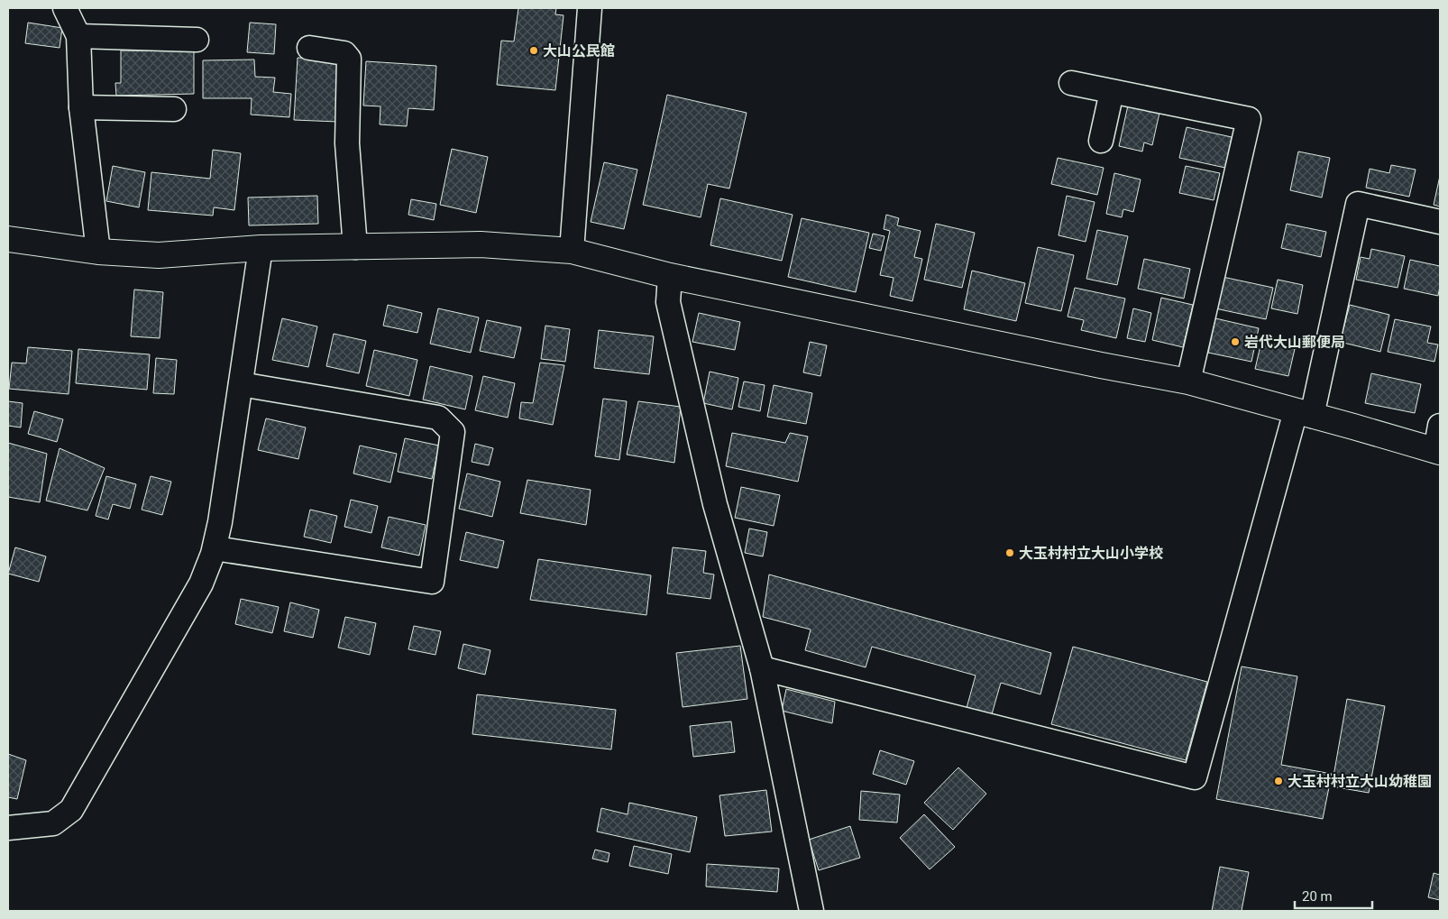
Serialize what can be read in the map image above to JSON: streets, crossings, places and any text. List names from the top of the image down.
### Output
{
  "places": [
    "大山公民館",
    "岩代大山郵便局",
    "大玉村村立大山小学校",
    "大玉村村立大山幼稚園"
  ],
  "scale_bar": "20 m"
}
